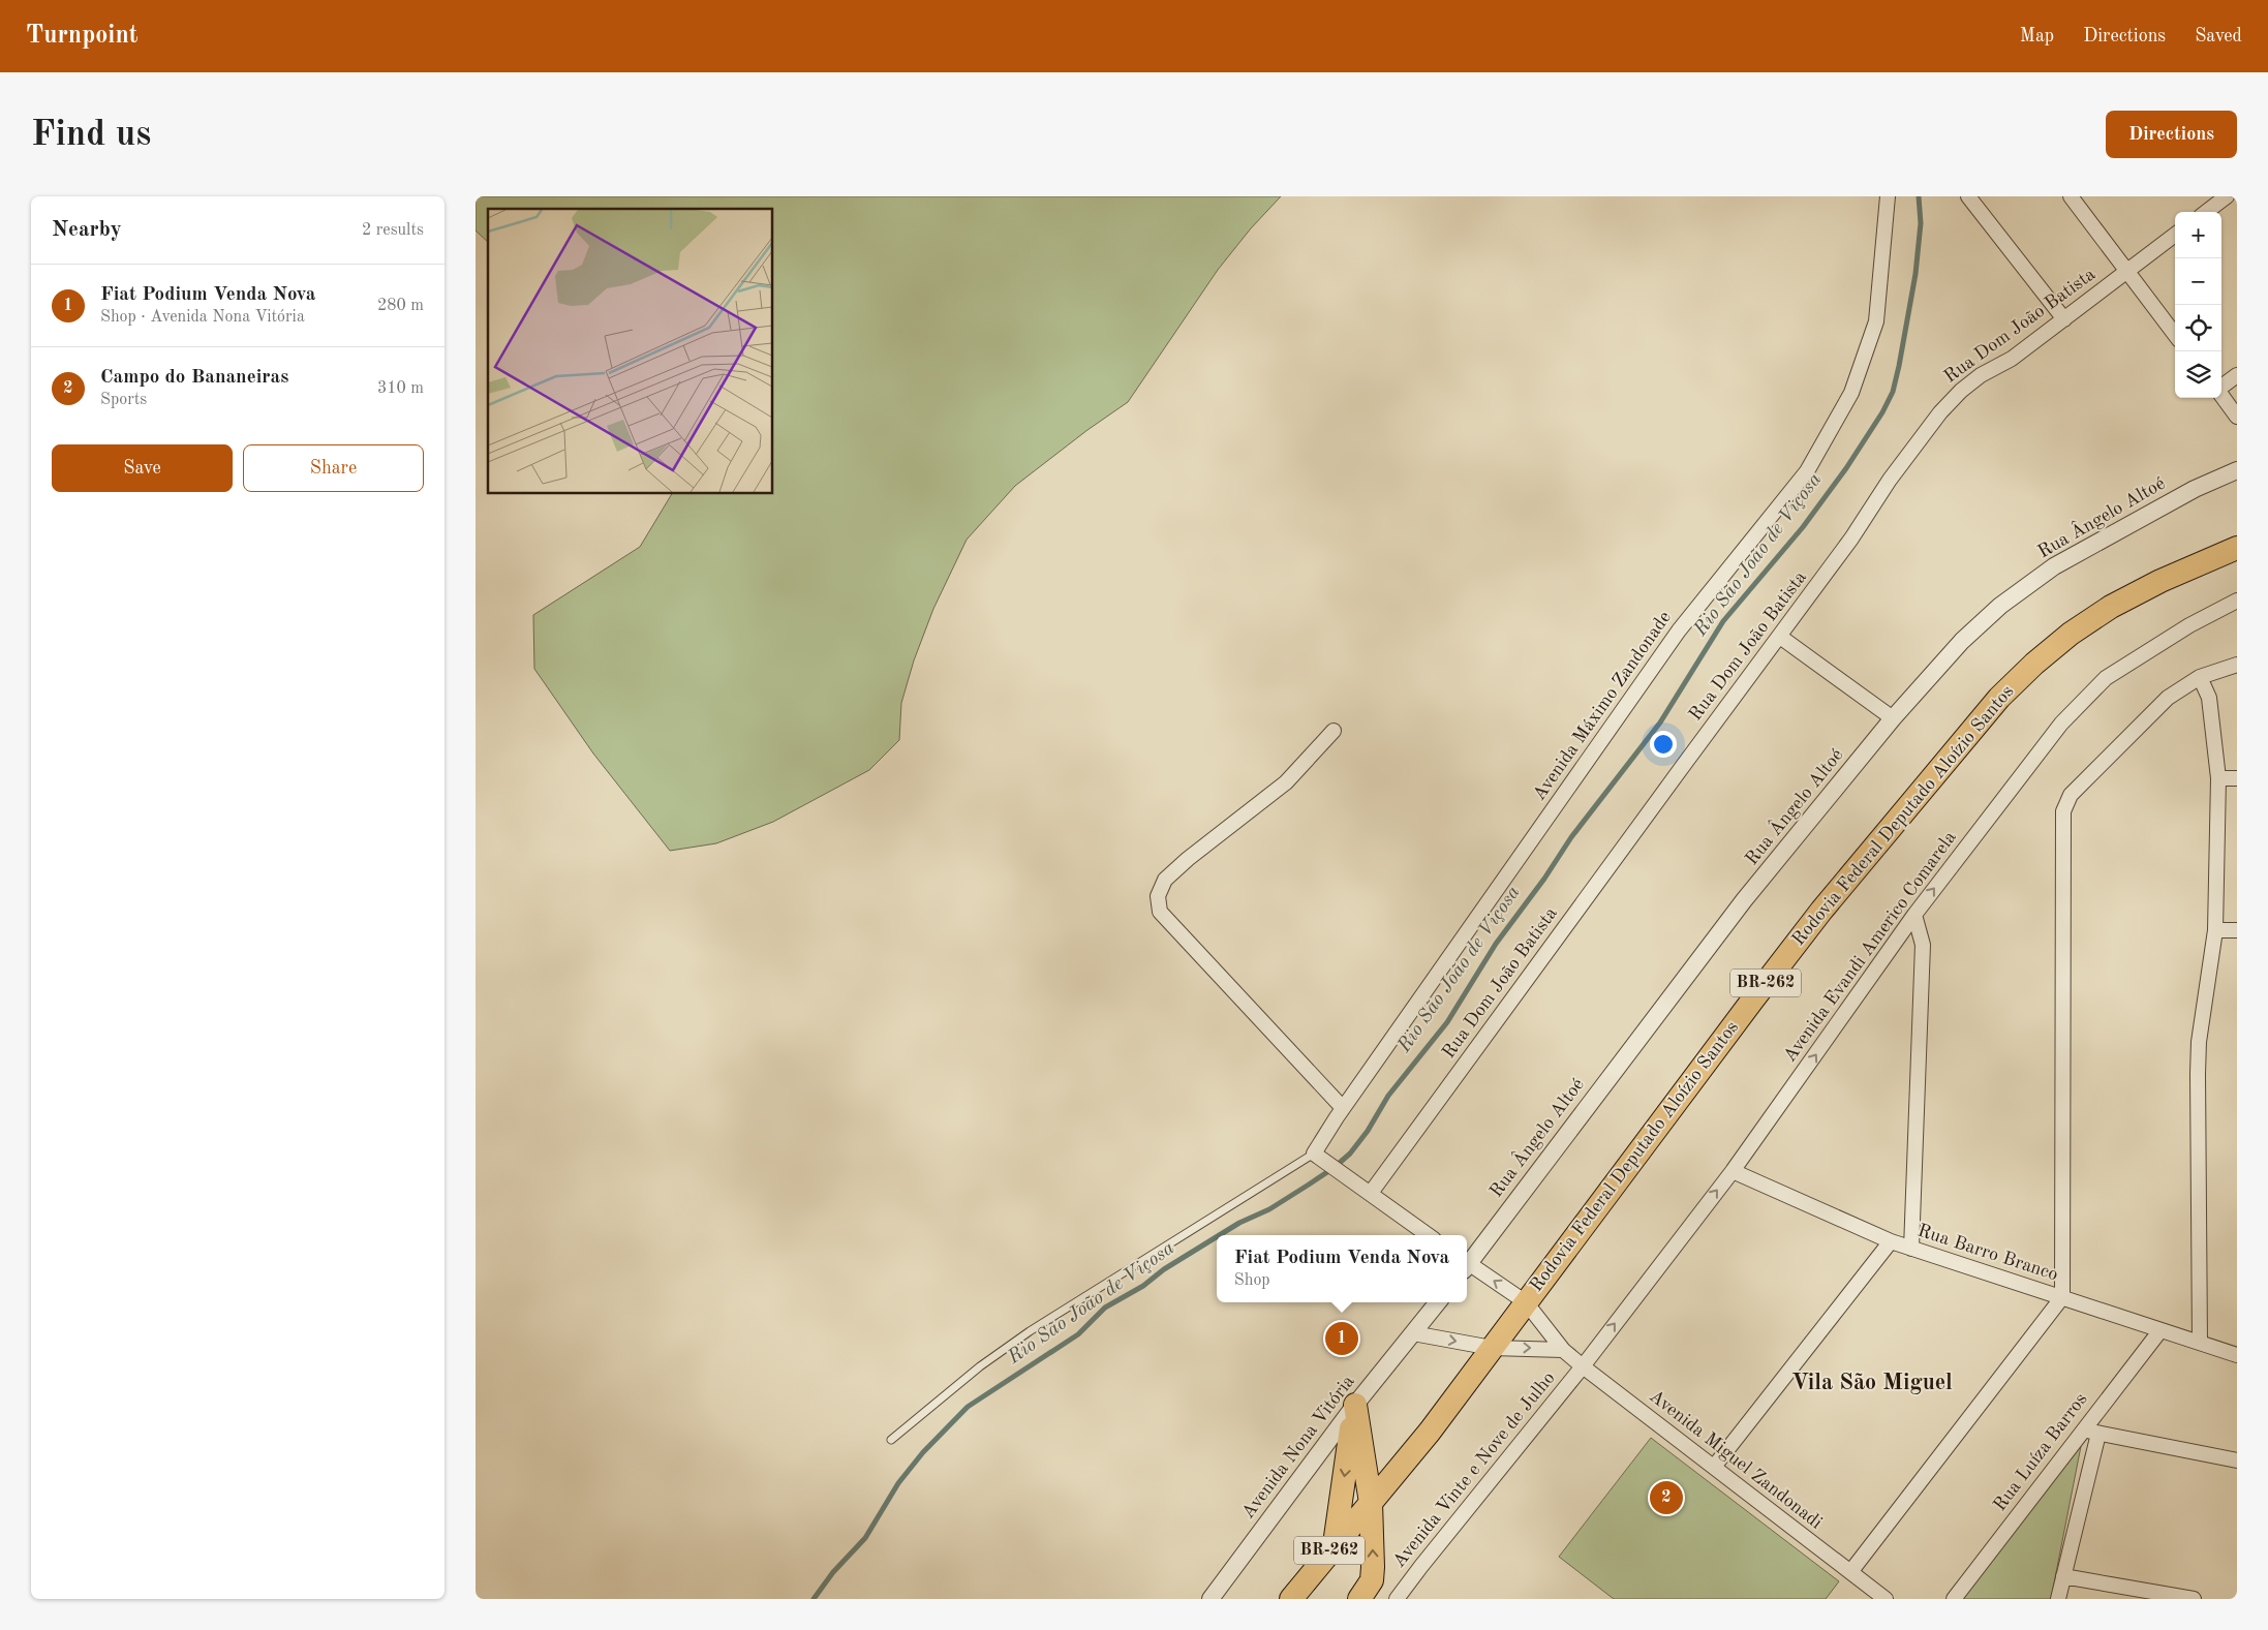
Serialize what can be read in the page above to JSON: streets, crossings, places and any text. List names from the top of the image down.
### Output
{
  "streets": {
    "highway": ["Rodovia Federal Deputado Aloízio Santos", "BR-262"],
    "street": [
      "Rua Dom João Batista",
      "Rua Ângelo Altoé",
      "Avenida Máximo Zandonade",
      "Avenida Evandi Americo Comarela",
      "Rua Barro Branco",
      "Avenida Nona Vitória",
      "Rua Luíza Barros",
      "Avenida Miguel Zandonadi",
      "Avenida Vinte e Nove de Julho"
    ]
  },
  "crossings": [
    ["Rodovia Federal Deputado Aloízio Santos", "Avenida Miguel Zandonadi"],
    ["Avenida Evandi Americo Comarela", "Rua Barro Branco"],
    ["Avenida Evandi Americo Comarela", "Avenida Miguel Zandonadi"],
    ["Avenida Evandi Americo Comarela", "Avenida Vinte e Nove de Julho"],
    ["Rua Barro Branco", "Rua Luíza Barros"],
    ["Avenida Miguel Zandonadi", "Avenida Vinte e Nove de Julho"]
  ],
  "one_way": ["Avenida Evandi Americo Comarela"],
  "districts": ["Vila São Miguel"],
  "water": ["Rio São João de Viçosa"],
  "page": {
    "header": "Turnpoint",
    "nav": ["Map", "Directions", "Saved"],
    "buttons": [
      "Directions",
      ["Save", "Share"]
    ],
    "title": "Find us",
    "heading": ["Nearby", "2 results"],
    "map_buttons": ["+", "−"],
    "list": [
      {
        "mark": "1",
        "name": "Fiat Podium Venda Nova",
        "note": "Shop · Avenida Nona Vitória",
        "value": "280 m"
      },
      {
        "mark": "2",
        "name": "Campo do Bananeiras",
        "note": "Sports",
        "value": "310 m"
      }
    ],
    "popup": ["Fiat Podium Venda Nova", "Shop"],
    "pins": ["1", "2"]
  }
}
